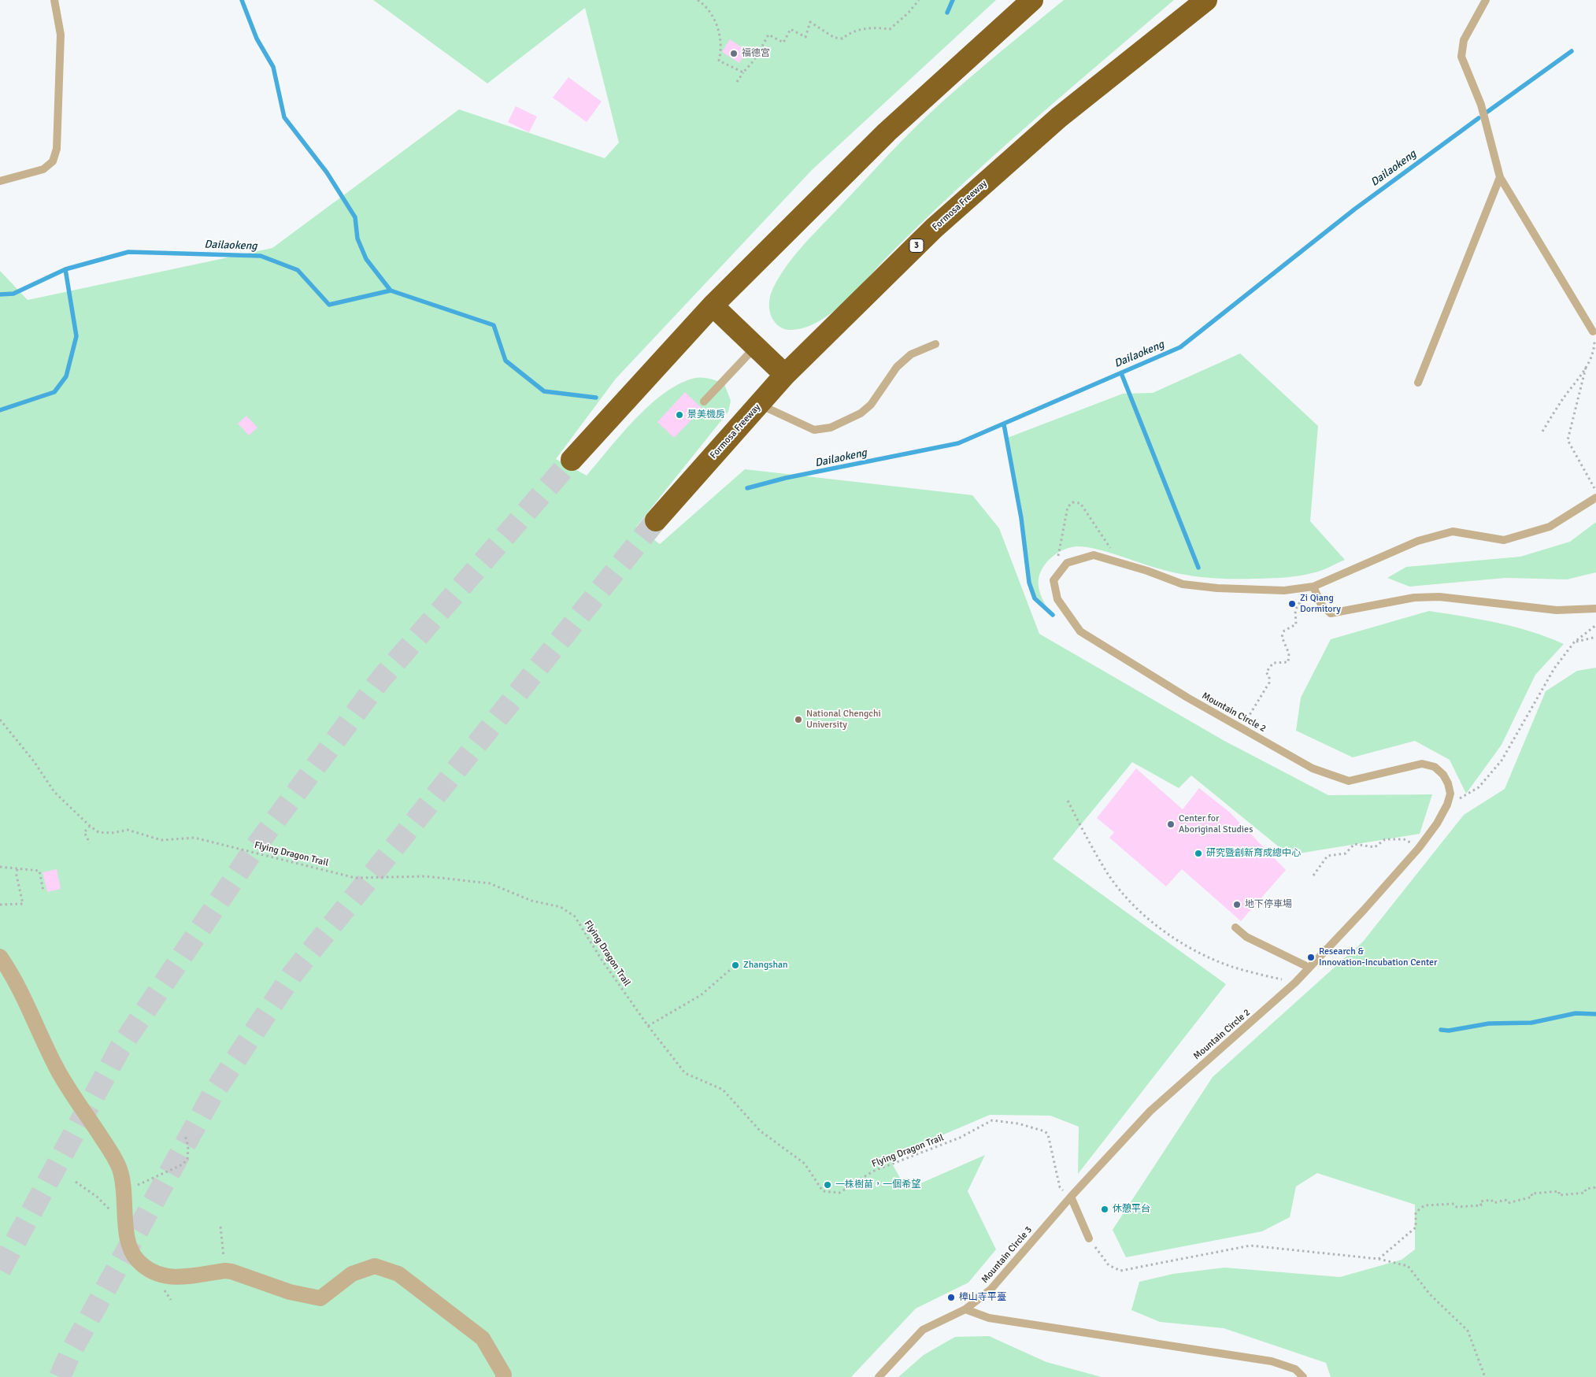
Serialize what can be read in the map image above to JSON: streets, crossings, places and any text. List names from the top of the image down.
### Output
{
  "streets": {
    "highway": ["Formosa Freeway", "3"],
    "lane": ["Mountain Circle 2", "Mountain Circle 3"],
    "path": ["Flying Dragon Trail"]
  },
  "crossings": [
    ["Mountain Circle 2", "Flying Dragon Trail"],
    ["Mountain Circle 2", "Mountain Circle 3"],
    ["Flying Dragon Trail", "Mountain Circle 3"]
  ],
  "water": ["Dailaokeng"],
  "places": [
    "福德宮",
    "景美機房",
    "Zi Qiang Dormitory",
    "National Chengchi University",
    "Center for Aboriginal Studies",
    "研究暨創新育成總中心",
    "地下停車場",
    "Research & Innovation-Incubation Center",
    "Zhangshan",
    "一株樹苗，一個希望",
    "休憩平台",
    "樟山寺平臺"
  ]
}
